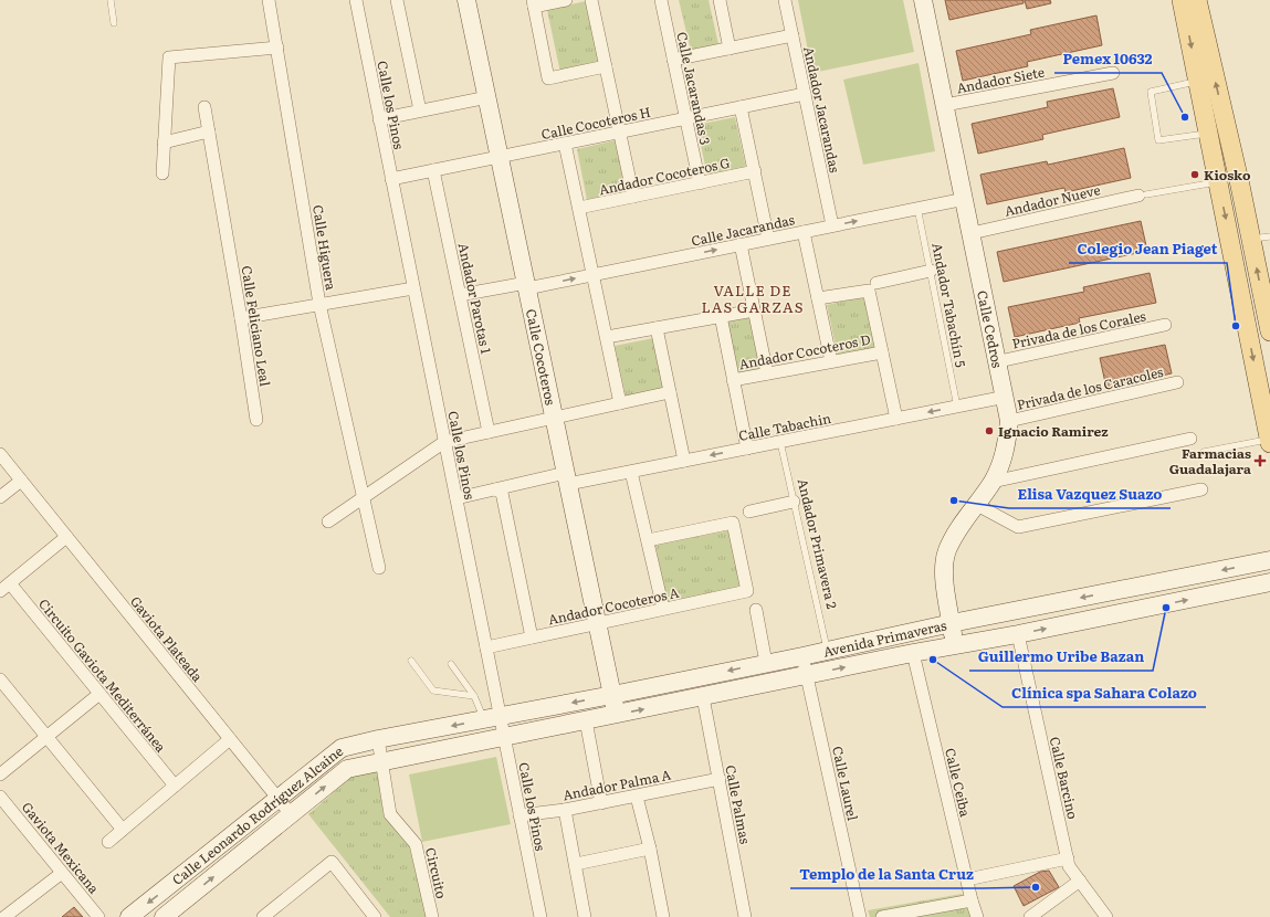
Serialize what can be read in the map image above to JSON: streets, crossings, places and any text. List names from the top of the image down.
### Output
{
  "streets": {
    "street": [
      "Andador Siete",
      "Calle Jacarandas 3",
      "Calle los Pinos",
      "Andador Jacarandas",
      "Calle Cocoteros H",
      "Andador Cocoteros G",
      "Andador Nueve",
      "Calle Jacarandas",
      "Calle Higuera",
      "Andador Parotas 1",
      "Calle Feliciano Leal",
      "Calle Cedros",
      "Privada de los Corales",
      "Andador Cocoteros D",
      "Calle Cocoteros",
      "Privada de los Caracoles",
      "Calle Tabachin",
      "Andador Cocoteros A",
      "Gaviota Plateada",
      "Avenida Primaveras",
      "Circuito Gaviota Mediterránea",
      "Calle Barcino",
      "Calle Ceiba",
      "Calle Laurel",
      "Andador Palma A",
      "Calle Palmas",
      "Calle Leonardo Rodríguez Alcaine",
      "Gaviota Mexicana",
      "Circuito"
    ],
    "lane": ["Andador Tabachín 5", "Andador Primavera 2"]
  },
  "crossings": [
    ["Andador Siete", "Calle Cedros"],
    ["Calle Jacarandas 3", "Calle Cocoteros H"],
    ["Calle Jacarandas 3", "Andador Cocoteros G"],
    ["Calle los Pinos", "Calle Cocoteros H"],
    ["Calle los Pinos", "Calle Tabachin"],
    ["Calle los Pinos", "Andador Cocoteros A"],
    ["Calle los Pinos", "Avenida Primaveras"],
    ["Calle los Pinos", "Andador Palma A"],
    ["Calle los Pinos", "Calle Leonardo Rodríguez Alcaine"],
    ["Andador Jacarandas", "Calle Cocoteros H"],
    ["Andador Jacarandas", "Calle Jacarandas"],
    ["Calle Cocoteros H", "Andador Parotas 1"],
    ["Calle Cocoteros H", "Calle Cocoteros"],
    ["Andador Nueve", "Calle Cedros"],
    ["Calle Jacarandas", "Andador Parotas 1"],
    ["Calle Jacarandas", "Andador Tabachín 5"],
    ["Calle Jacarandas", "Calle Cedros"],
    ["Calle Jacarandas", "Calle Cocoteros"],
    ["Andador Tabachín 5", "Calle Tabachin"],
    ["Calle Cedros", "Privada de los Corales"],
    ["Calle Cedros", "Privada de los Caracoles"],
    ["Calle Cedros", "Calle Tabachin"],
    ["Calle Cedros", "Avenida Primaveras"],
    ["Calle Cocoteros", "Calle Tabachin"],
    ["Calle Cocoteros", "Andador Cocoteros A"],
    ["Calle Cocoteros", "Avenida Primaveras"],
    ["Calle Tabachin", "Andador Primavera 2"],
    ["Andador Primavera 2", "Avenida Primaveras"],
    ["Gaviota Plateada", "Circuito Gaviota Mediterránea"],
    ["Gaviota Plateada", "Calle Leonardo Rodríguez Alcaine"],
    ["Avenida Primaveras", "Calle Barcino"],
    ["Avenida Primaveras", "Calle Ceiba"],
    ["Avenida Primaveras", "Calle Laurel"],
    ["Avenida Primaveras", "Calle Palmas"],
    ["Avenida Primaveras", "Calle Leonardo Rodríguez Alcaine"],
    ["Andador Palma A", "Calle Palmas"],
    ["Calle Leonardo Rodríguez Alcaine", "Circuito"]
  ],
  "districts": ["VALLE DE LAS GARZAS"],
  "places": {
    "other": [
      "Pemex 10632",
      "Kiosko",
      "Colegio Jean Piaget",
      "Ignacio Ramirez",
      "Elisa Vazquez Suazo",
      "Guillermo Uribe Bazan",
      "Clínica spa Sahara Colazo",
      "Templo de la Santa Cruz"
    ],
    "health": ["Farmacias Guadalajara"]
  }
}
